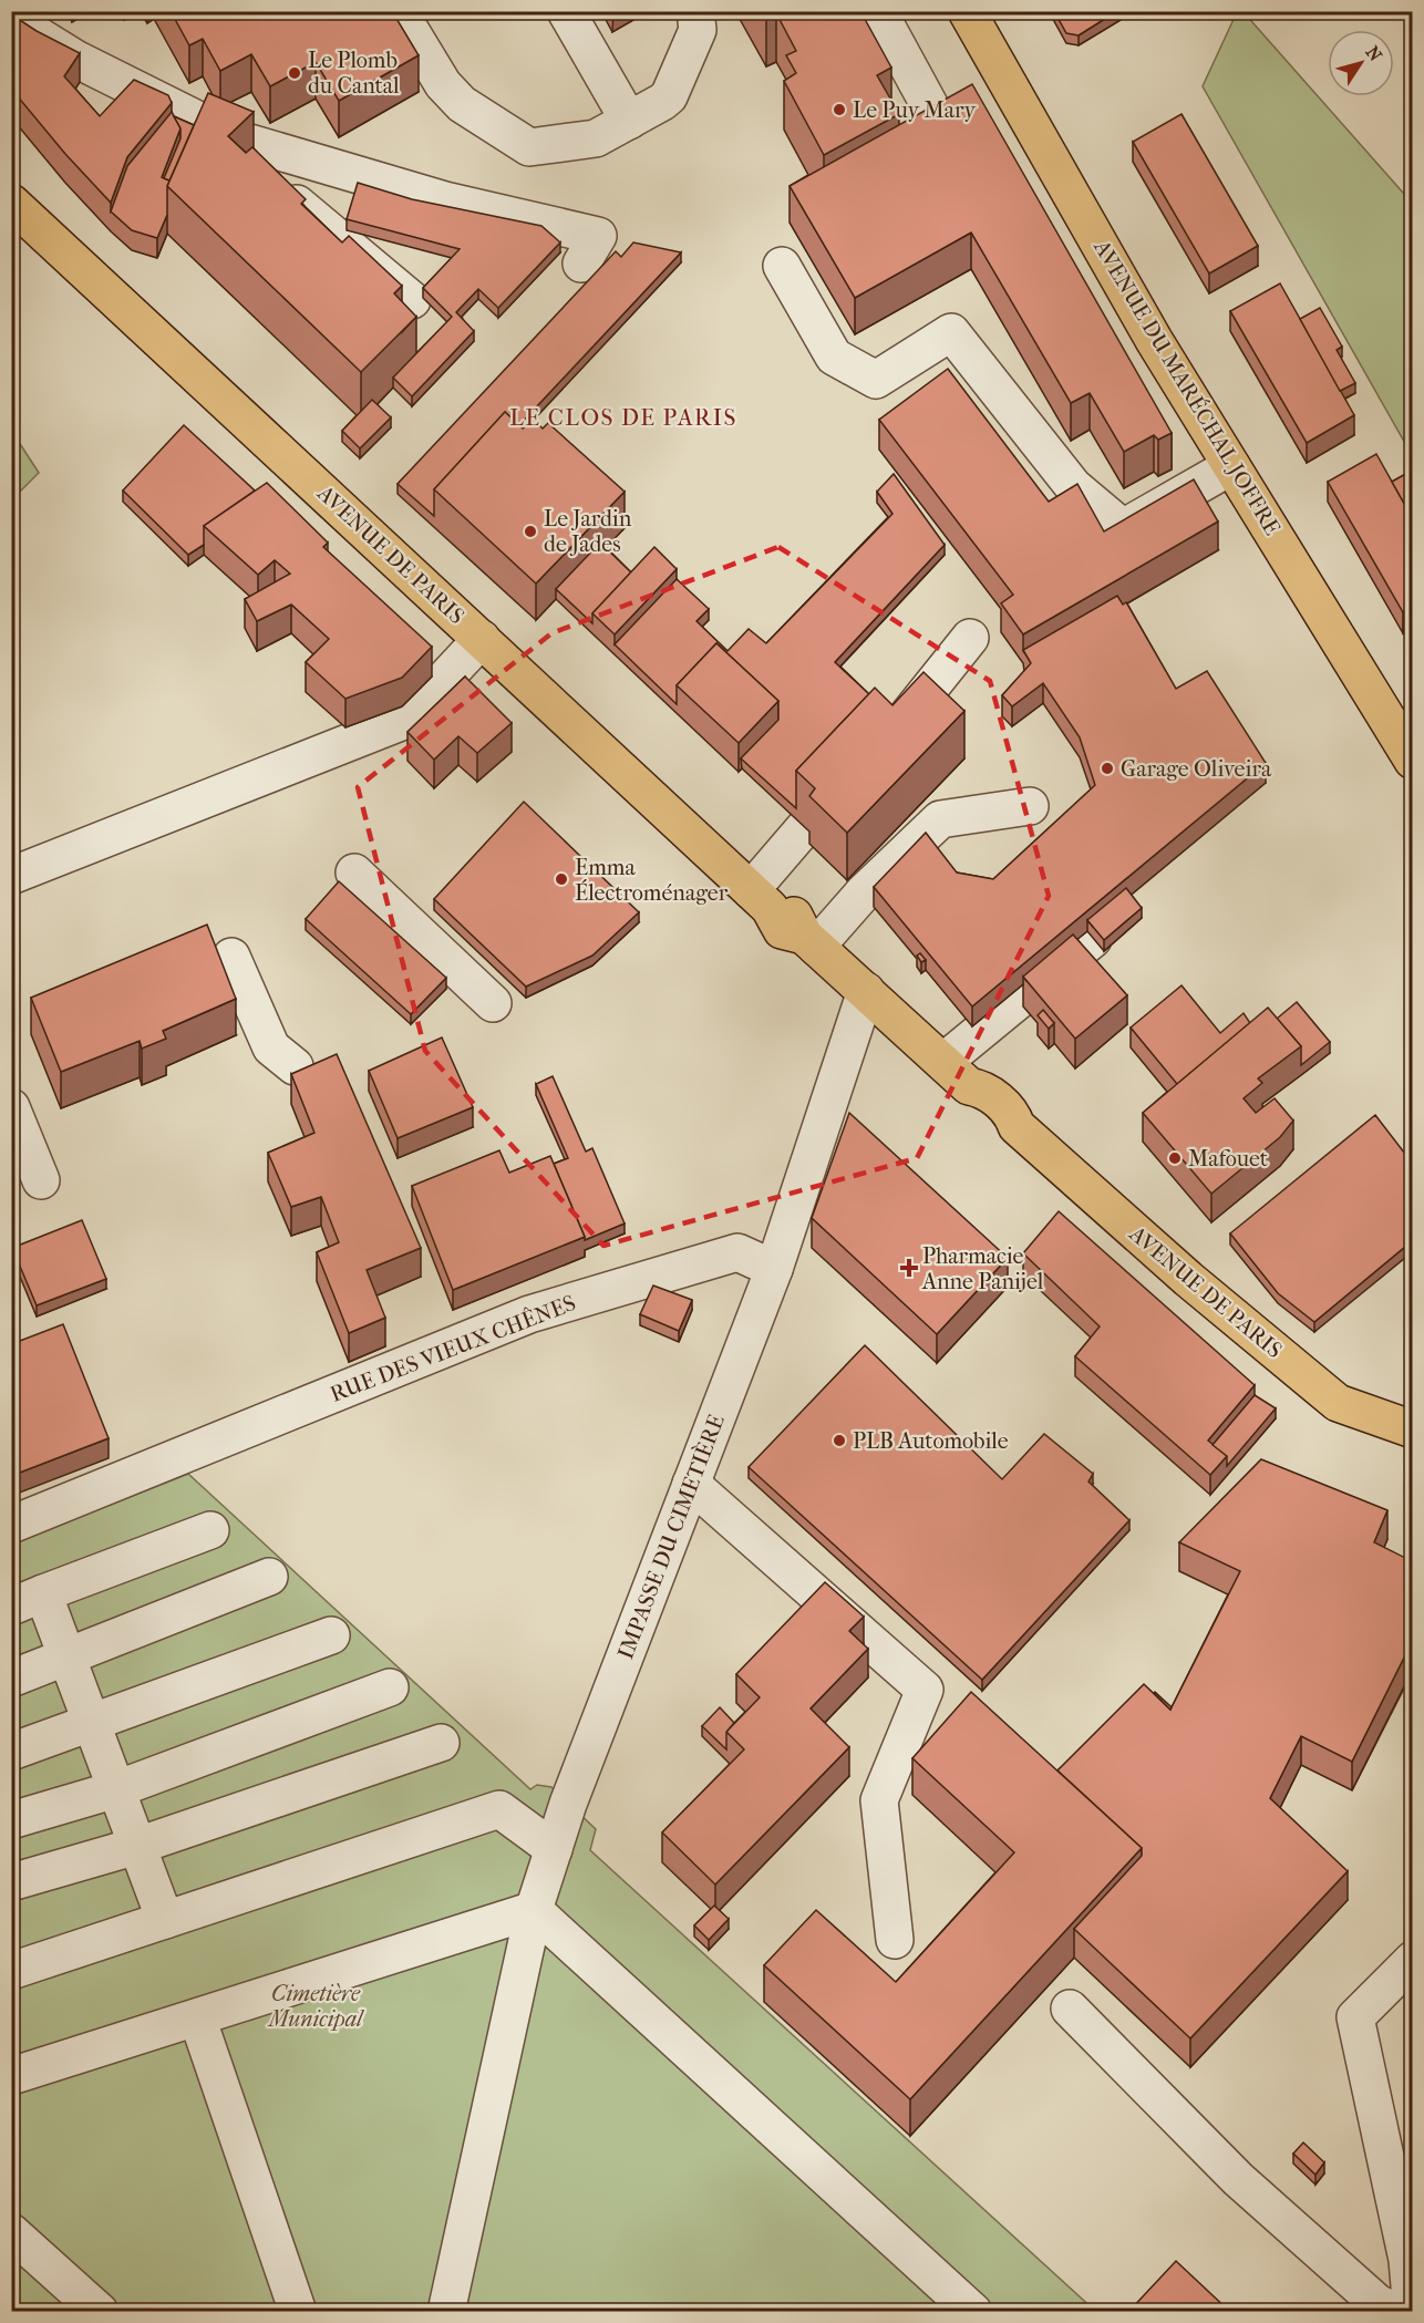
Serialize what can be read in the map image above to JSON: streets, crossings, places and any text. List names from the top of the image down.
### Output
{
  "streets": {
    "main road": ["AVENUE DU MARÉCHAL JOFFRE", "AVENUE DE PARIS"],
    "street": ["RUE DES VIEUX CHÊNES", "IMPASSE DU CIMETIÈRE"]
  },
  "crossings": [
    ["RUE DES VIEUX CHÊNES", "IMPASSE DU CIMETIÈRE"]
  ],
  "districts": ["LE CLOS DE PARIS"],
  "parks": ["Cimetière Municipal"],
  "places": {
    "other": [
      "Le Plomb du Cantal",
      "Le Puy Mary",
      "Le Jardin de Jades",
      "Garage Oliveira",
      "Emma Électroménager",
      "Mafouet",
      "PLB Automobile"
    ],
    "health": ["Pharmacie Anne Panijel"]
  },
  "north": "top right"
}
